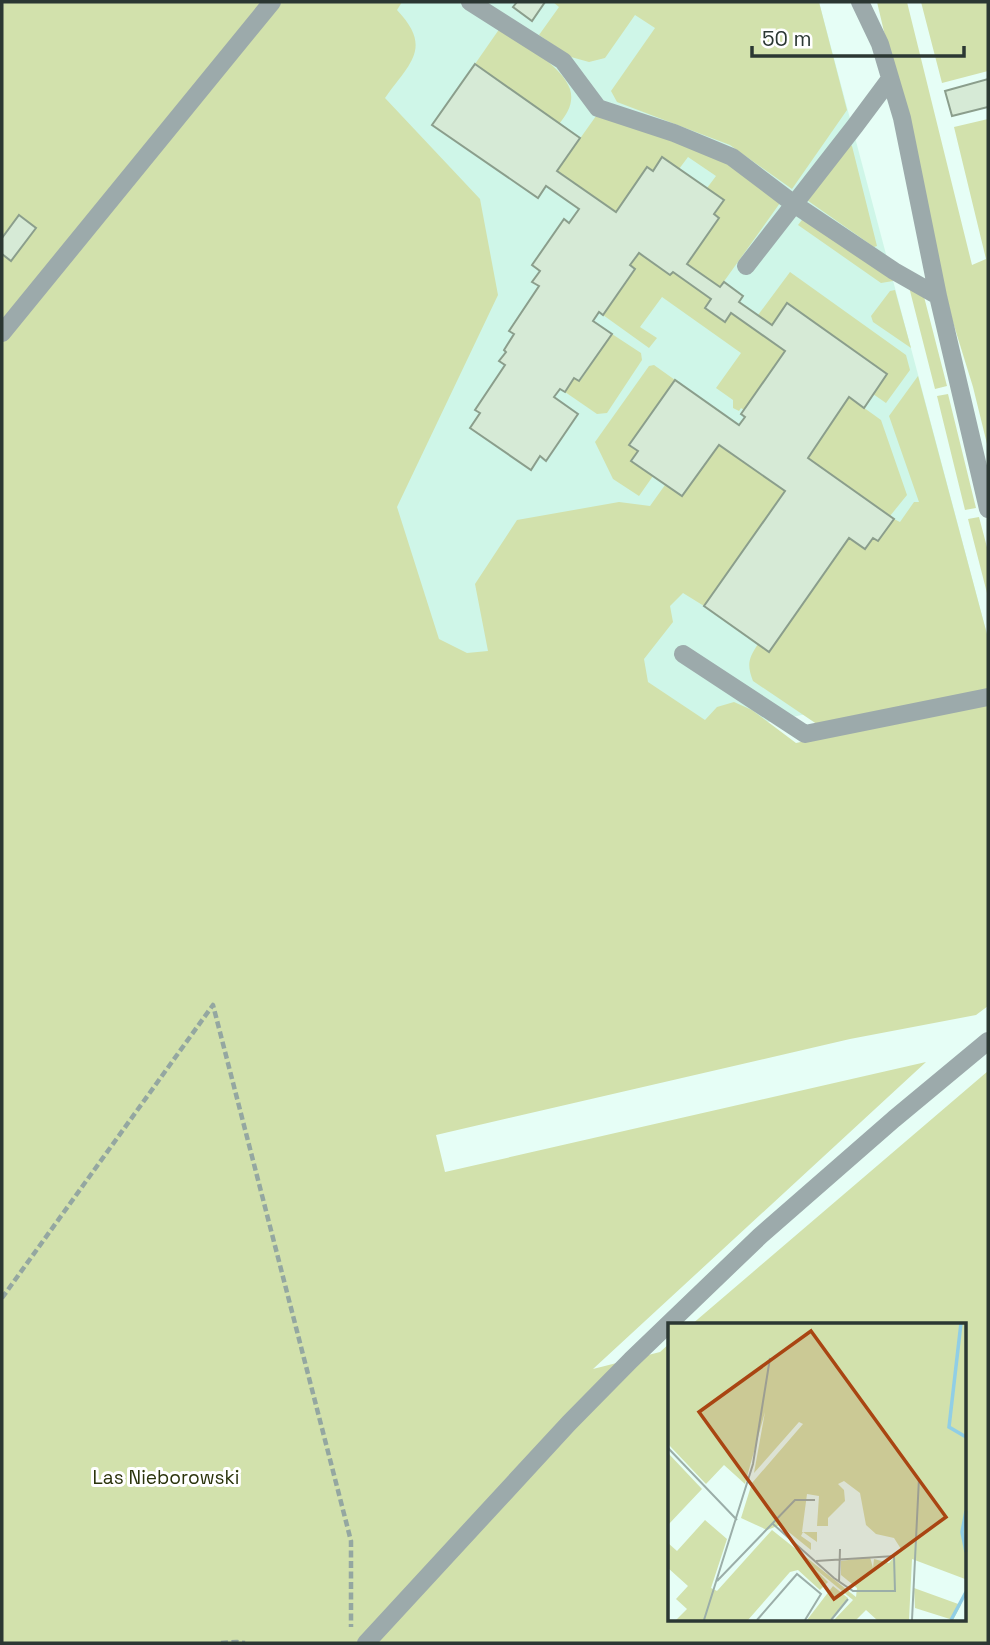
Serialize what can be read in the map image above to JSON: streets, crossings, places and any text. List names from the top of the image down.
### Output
{
  "parks": ["Las Nieborowski"],
  "scale_bar": "50 m"
}
